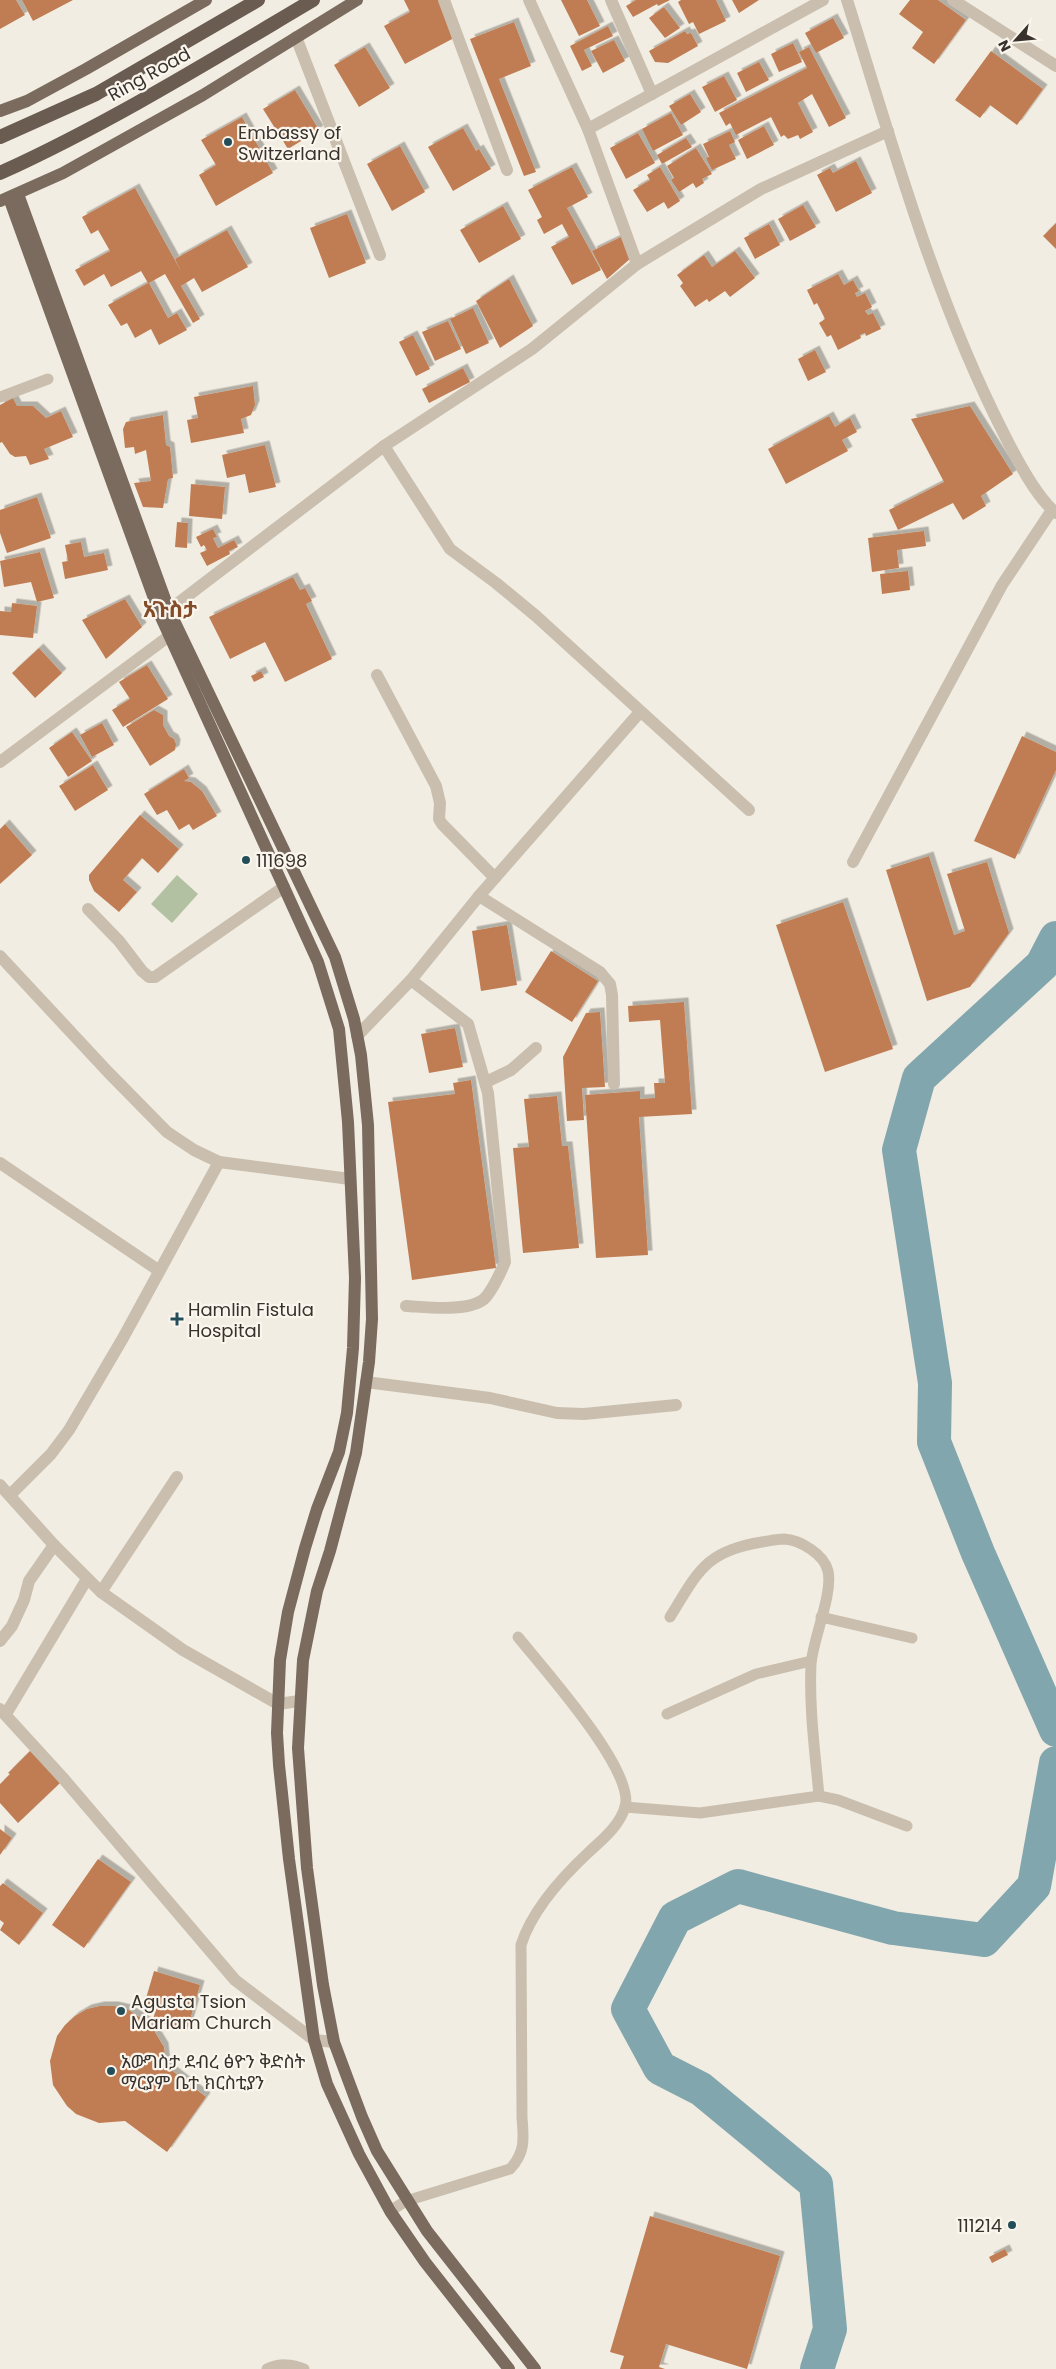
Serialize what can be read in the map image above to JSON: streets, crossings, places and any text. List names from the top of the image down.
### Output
{
  "streets": {
    "highway": ["Ring Road"]
  },
  "districts": ["አጉስታ"],
  "places": {
    "other": [
      "Embassy of Switzerland",
      "111698",
      "Agusta Tsion Mariam Church",
      "አውግስታ ደብረ ፅዮን ቅድስት ማርያም ቤተ ክርስቲያን",
      "111214"
    ],
    "health": ["Hamlin Fistula Hospital"]
  },
  "north": "bottom left"
}
